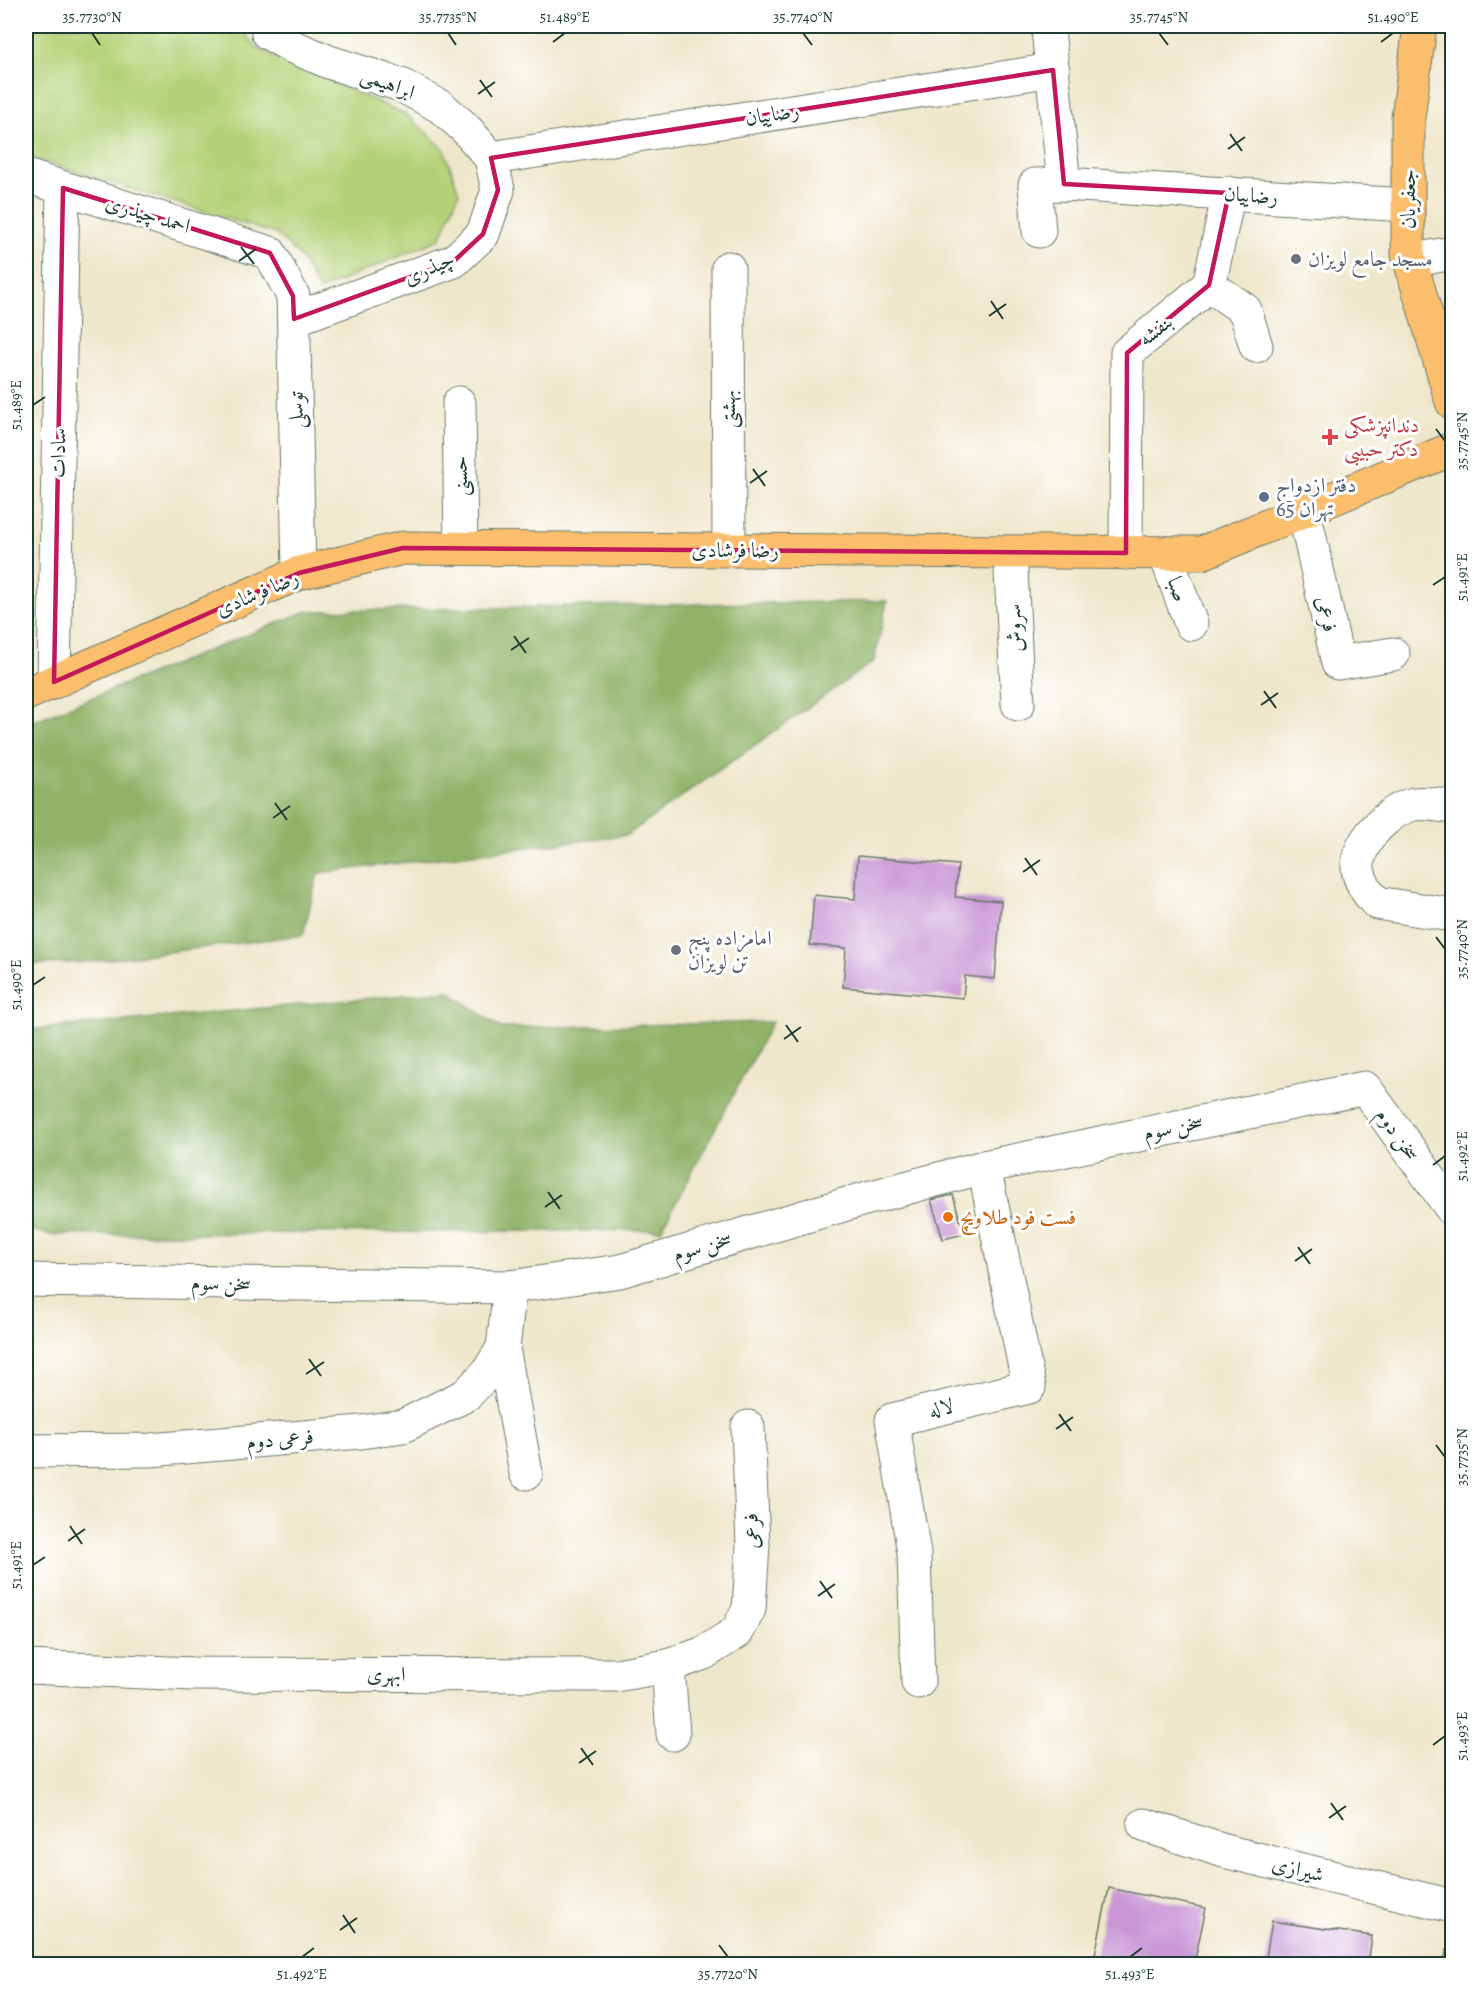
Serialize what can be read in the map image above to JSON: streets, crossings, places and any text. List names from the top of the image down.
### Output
{
  "streets": {
    "main road": ["جعفریان", "رضا فرشادی"],
    "street": [
      "ابراهیمی",
      "رضاییان",
      "احمد چیذری",
      "چیذری",
      "بنفشه",
      "بهشتی",
      "توسلی",
      "سادات",
      "حسنی",
      "صبا",
      "فرعی",
      "سروش",
      "سخن سوم",
      "سخن دوم",
      "لاله",
      "فرعی دوم",
      "ابهری",
      "شیرازی"
    ]
  },
  "crossings": [
    ["ابراهیمی", "رضاییان"],
    ["ابراهیمی", "چیذری"],
    ["رضاییان", "جعفریان"],
    ["رضاییان", "چیذری"],
    ["احمد چیذری", "توسلی"],
    ["احمد چیذری", "سادات"],
    ["چیذری", "توسلی"],
    ["بنفشه", "رضا فرشادی"],
    ["بهشتی", "رضا فرشادی"],
    ["توسلی", "رضا فرشادی"],
    ["سادات", "رضا فرشادی"],
    ["حسنی", "رضا فرشادی"],
    ["رضا فرشادی", "صبا"],
    ["رضا فرشادی", "فرعی"],
    ["رضا فرشادی", "سروش"],
    ["فرعی", "ابهری"],
    ["سخن سوم", "سخن دوم"],
    ["سخن سوم", "لاله"],
    ["سخن سوم", "فرعی دوم"]
  ],
  "places": {
    "other": [
      "مسجد جامع لویزان",
      "دفتر ازدواج 65 تهران",
      "امامزاده پنج تن لویزان",
      "فست فود طلاویچ"
    ],
    "health": ["دندانپزشکی دکتر حبیبی"]
  },
  "coordinates": [
    "35.7730°N",
    "35.7735°N",
    "51.489°E",
    "35.7740°N",
    "35.7745°N",
    "51.490°E",
    "51.491°E",
    "51.492°E",
    "51.493°E",
    "35.7720°N"
  ]
}
